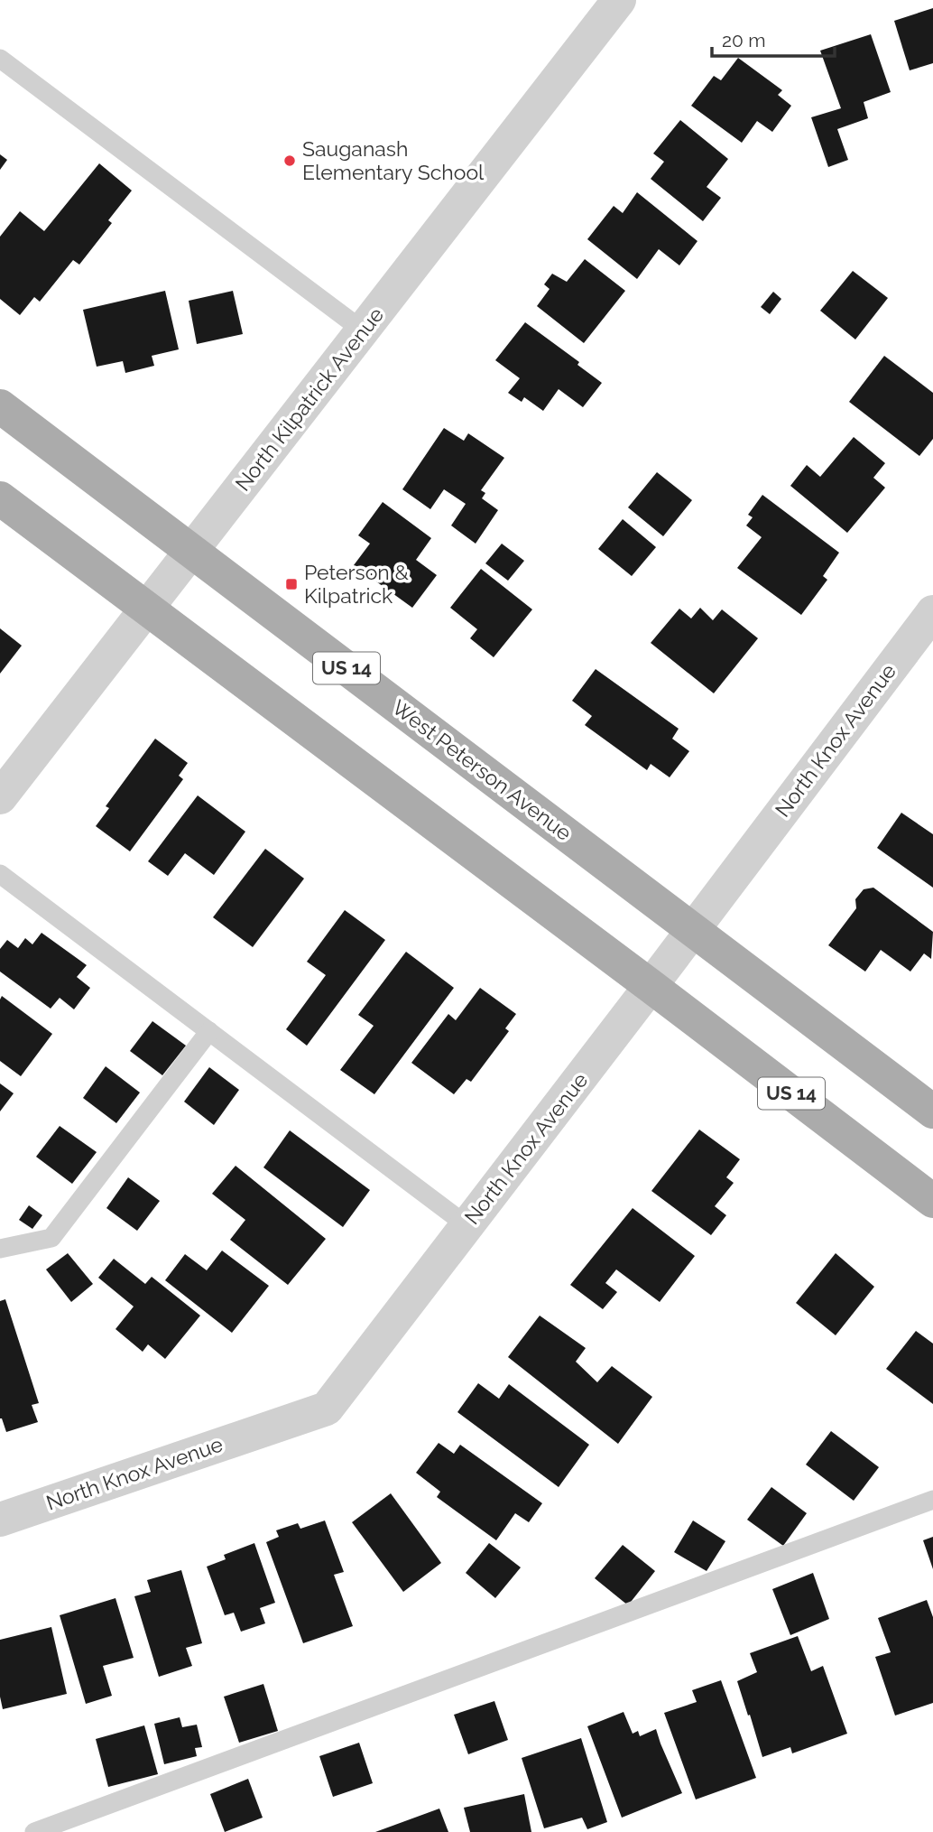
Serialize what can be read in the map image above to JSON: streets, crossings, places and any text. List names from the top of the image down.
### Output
{
  "streets": {
    "main road": ["US 14", "West Peterson Avenue"],
    "street": ["North Kilpatrick Avenue", "North Knox Avenue"]
  },
  "crossings": [
    ["North Kilpatrick Avenue", "US 14"],
    ["North Kilpatrick Avenue", "West Peterson Avenue"],
    ["US 14", "North Knox Avenue"],
    ["North Knox Avenue", "West Peterson Avenue"]
  ],
  "places": {
    "other": ["Sauganash Elementary School"],
    "transit": ["Peterson & Kilpatrick"]
  },
  "scale_bar": "20 m"
}
